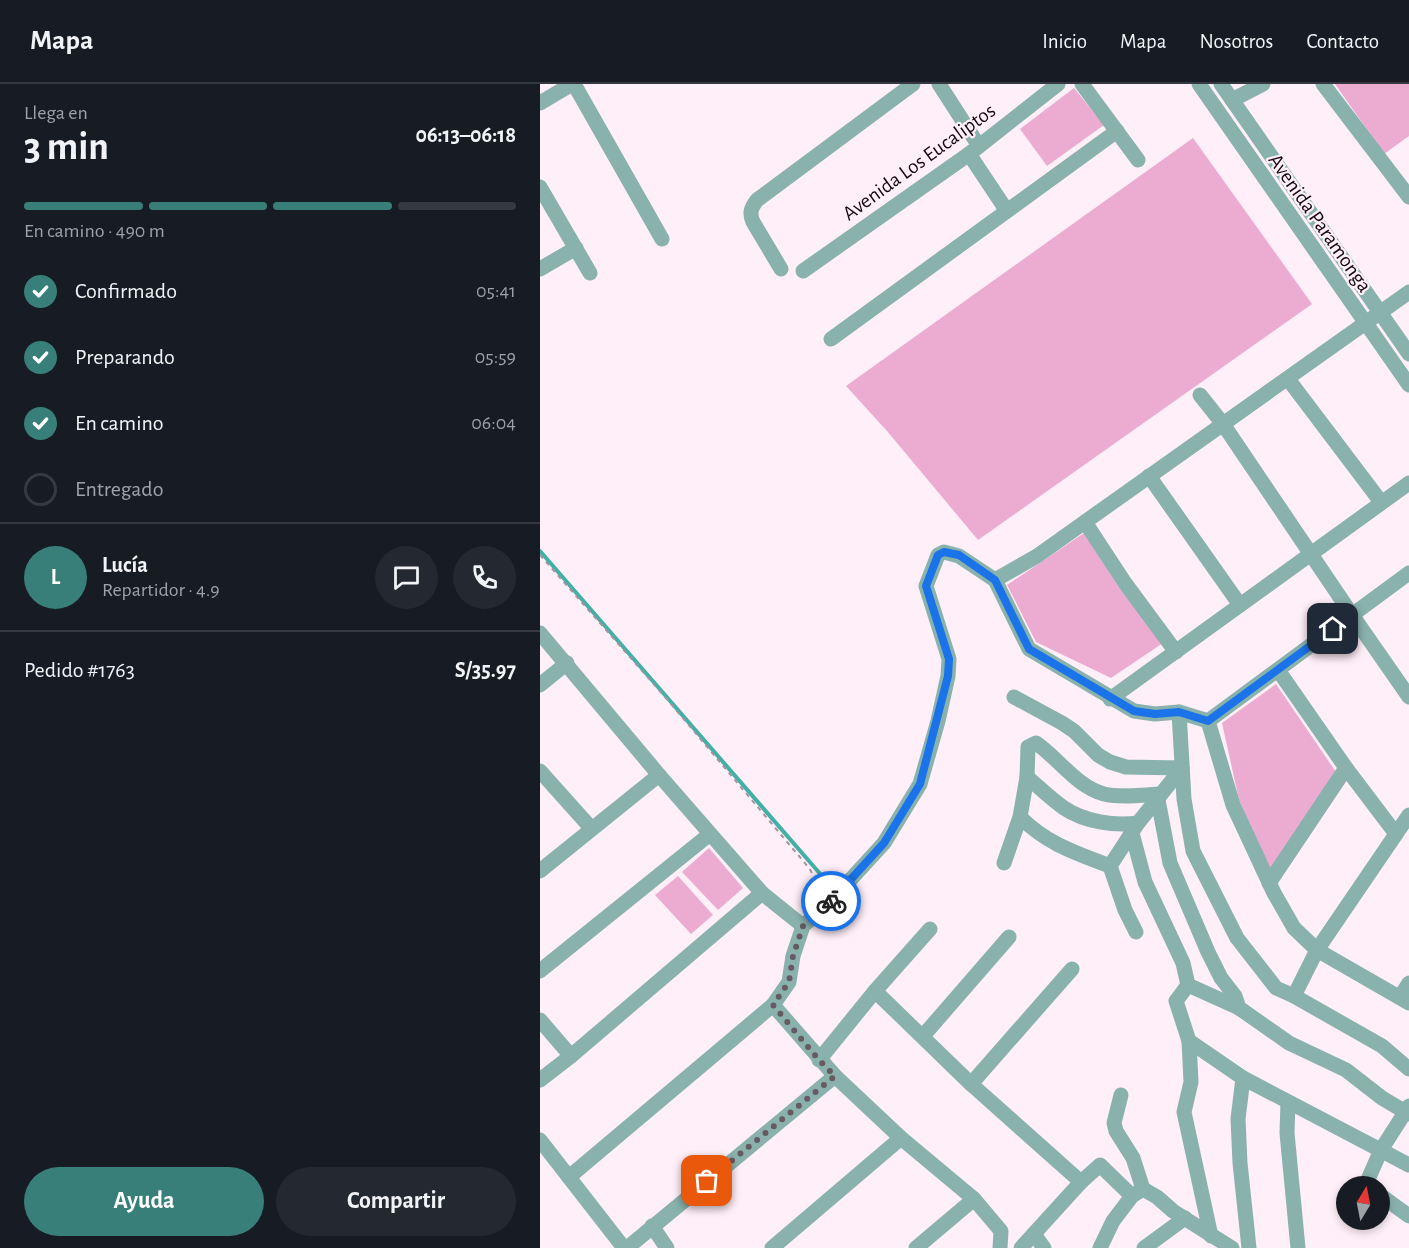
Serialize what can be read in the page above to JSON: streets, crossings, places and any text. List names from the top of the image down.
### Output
{
  "streets": {
    "street": ["Avenida Los Eucaliptos", "Avenida Paramonga"]
  },
  "north": "top",
  "page": {
    "header": "Mapa",
    "nav": [
      "Inicio",
      "Mapa",
      "Nosotros",
      "Contacto"
    ],
    "heading": ["3 min", "Llega en", "06:13–06:18"],
    "panel": [
      "Lucía",
      "Repartidor · 4.9",
      "Pedido #1763",
      "S/35.97"
    ],
    "bar": "En camino · 490 m",
    "list": [
      ["Confirmado", "05:41"],
      ["Preparando", "05:59"],
      ["En camino", "06:04"],
      "Entregado"
    ],
    "round": "L",
    "buttons": ["Ayuda", "Compartir"]
  }
}
